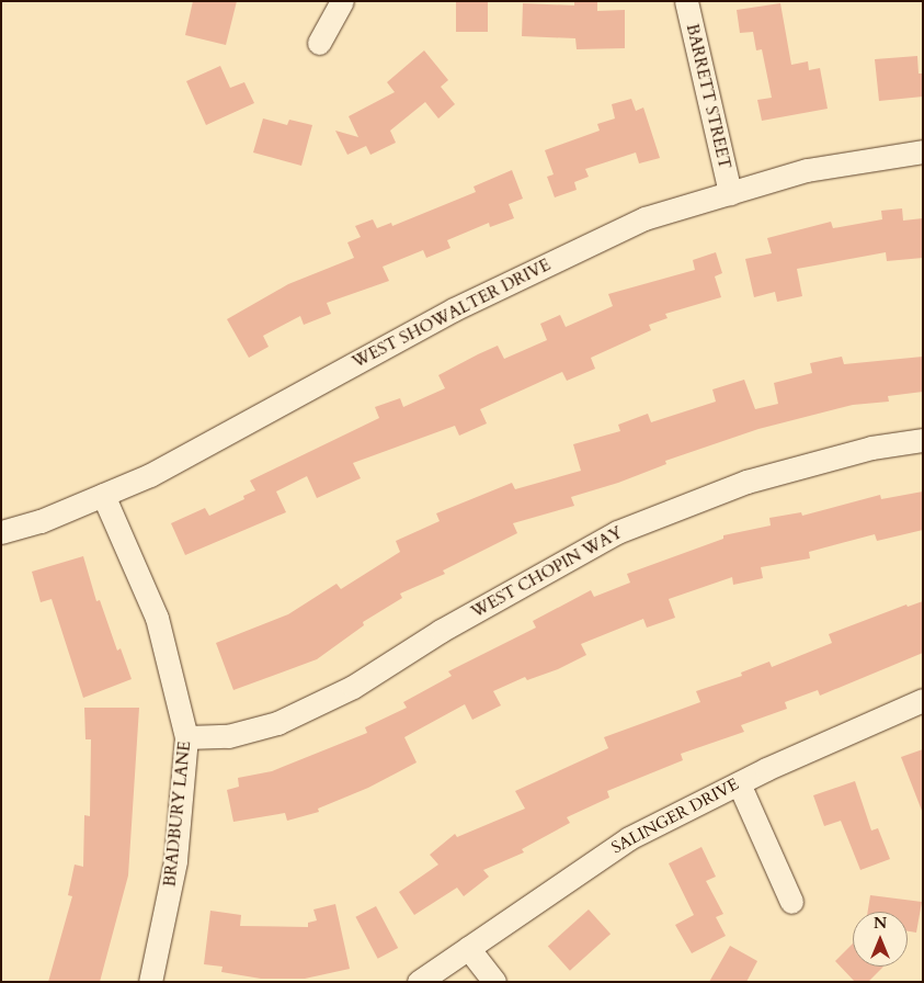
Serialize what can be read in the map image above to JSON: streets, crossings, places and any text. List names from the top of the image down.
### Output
{
  "streets": {
    "street": [
      "BARRETT STREET",
      "WEST SHOWALTER DRIVE",
      "WEST CHOPIN WAY",
      "BRADBURY LANE",
      "SALINGER DRIVE"
    ]
  },
  "crossings": [
    ["BARRETT STREET", "WEST SHOWALTER DRIVE"],
    ["WEST SHOWALTER DRIVE", "BRADBURY LANE"],
    ["WEST CHOPIN WAY", "BRADBURY LANE"]
  ],
  "north": "top"
}
